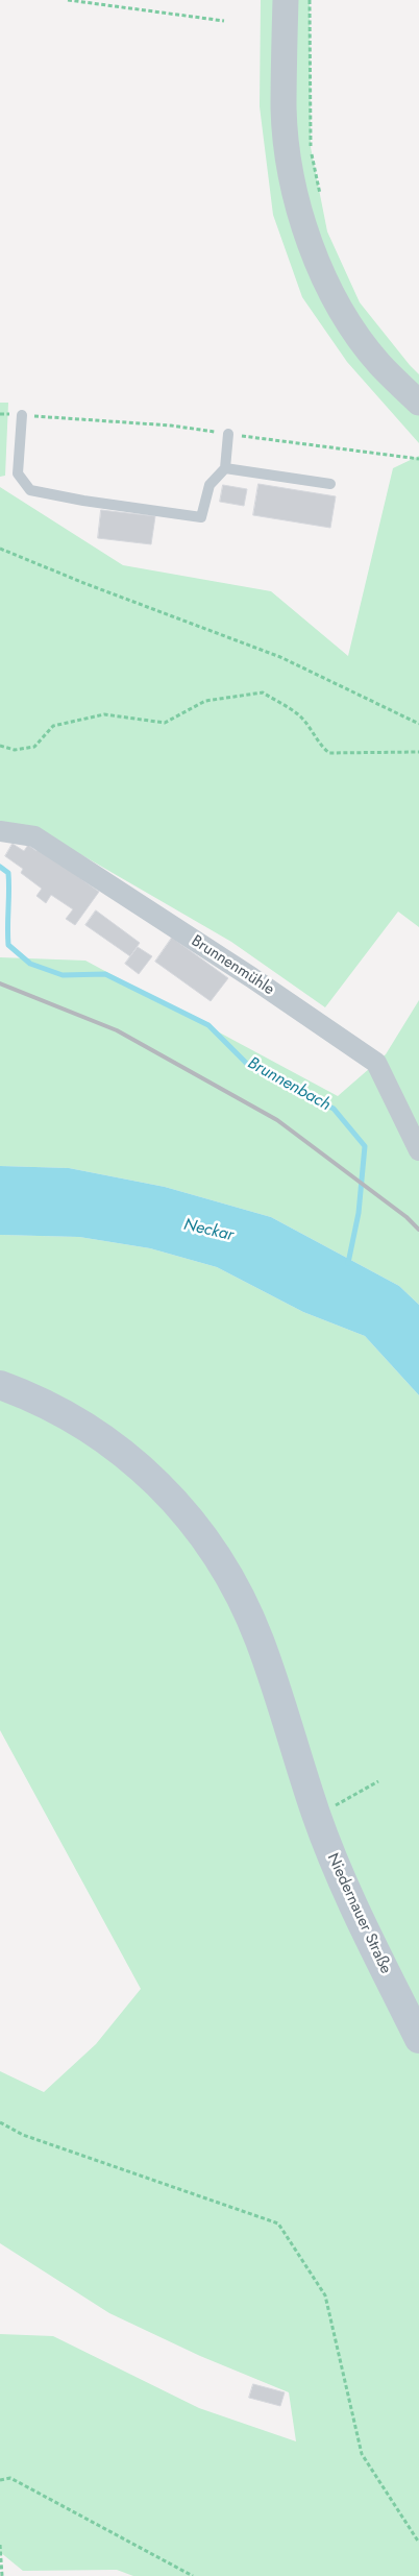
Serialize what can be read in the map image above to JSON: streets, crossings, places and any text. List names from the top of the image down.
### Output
{
  "streets": {
    "main road": ["Niedernauer Straße"],
    "street": ["Brunnenmühle"]
  },
  "water": ["Brunnenbach", "Neckar"]
}
